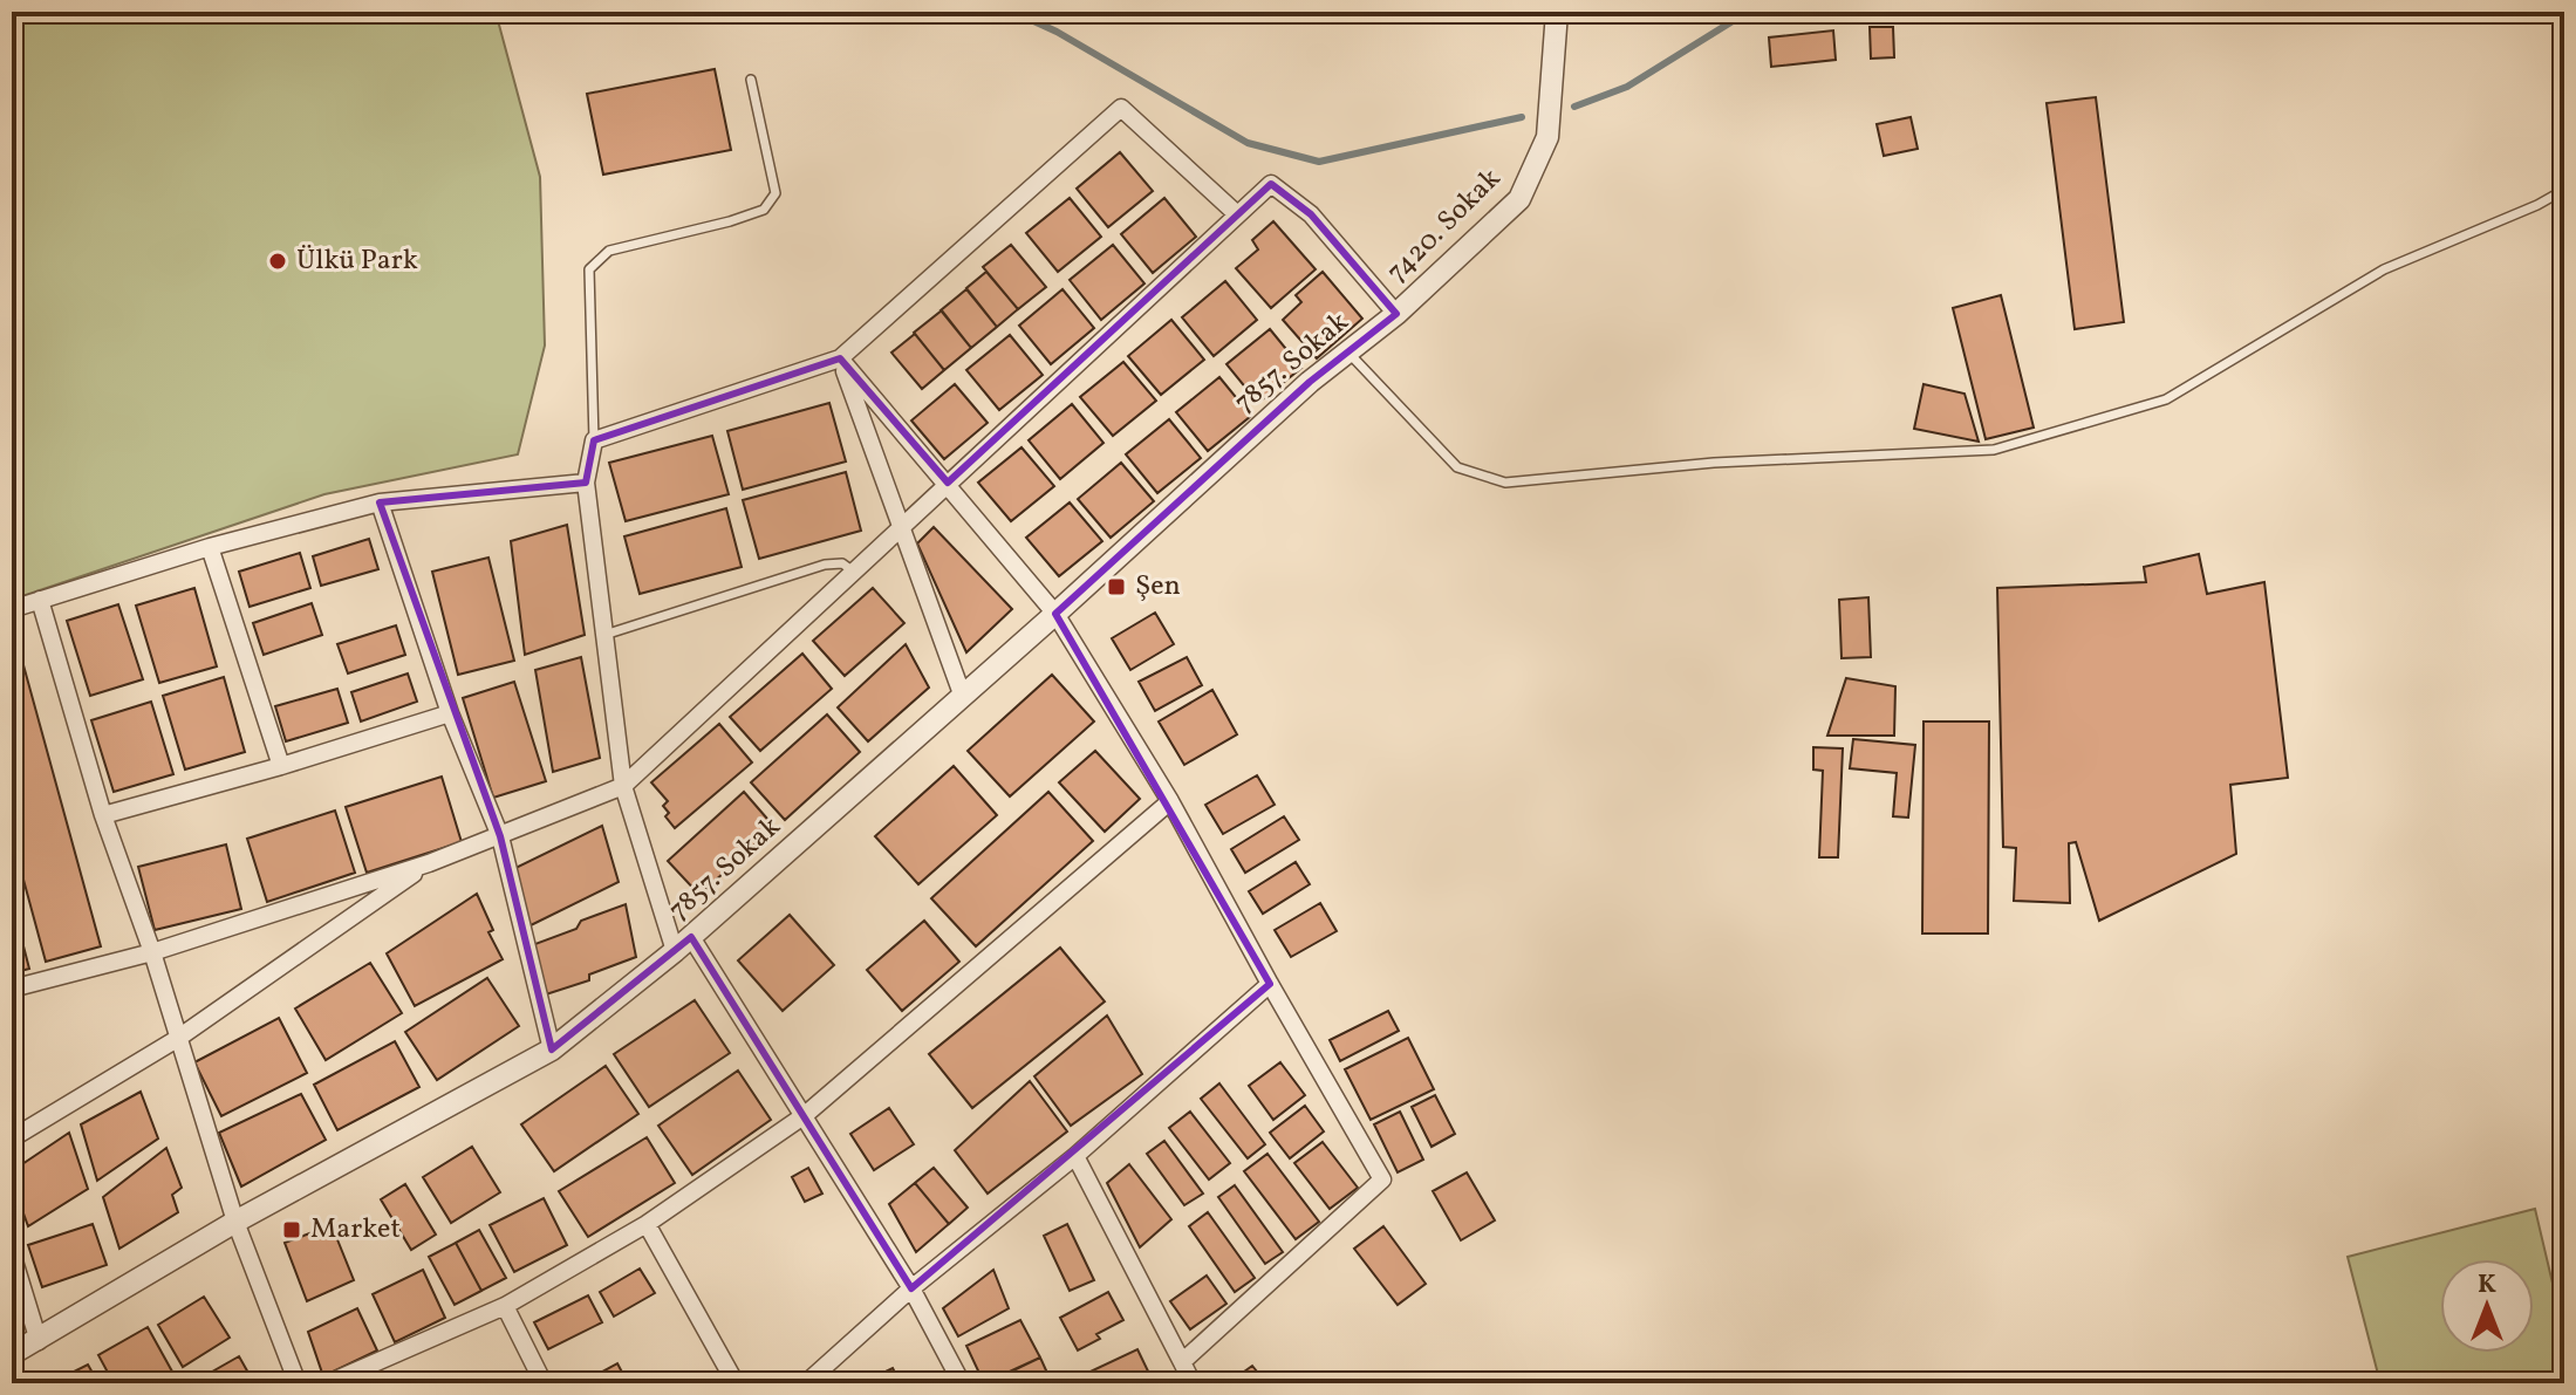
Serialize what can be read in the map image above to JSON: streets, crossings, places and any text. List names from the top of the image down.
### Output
{
  "streets": {
    "street": ["7420. Sokak", "7857. Sokak"]
  },
  "crossings": [
    ["7420. Sokak", "7857. Sokak"]
  ],
  "places": {
    "other": ["Ülkü Park"],
    "transit": ["Şen", "Market"]
  },
  "north": "top"
}
